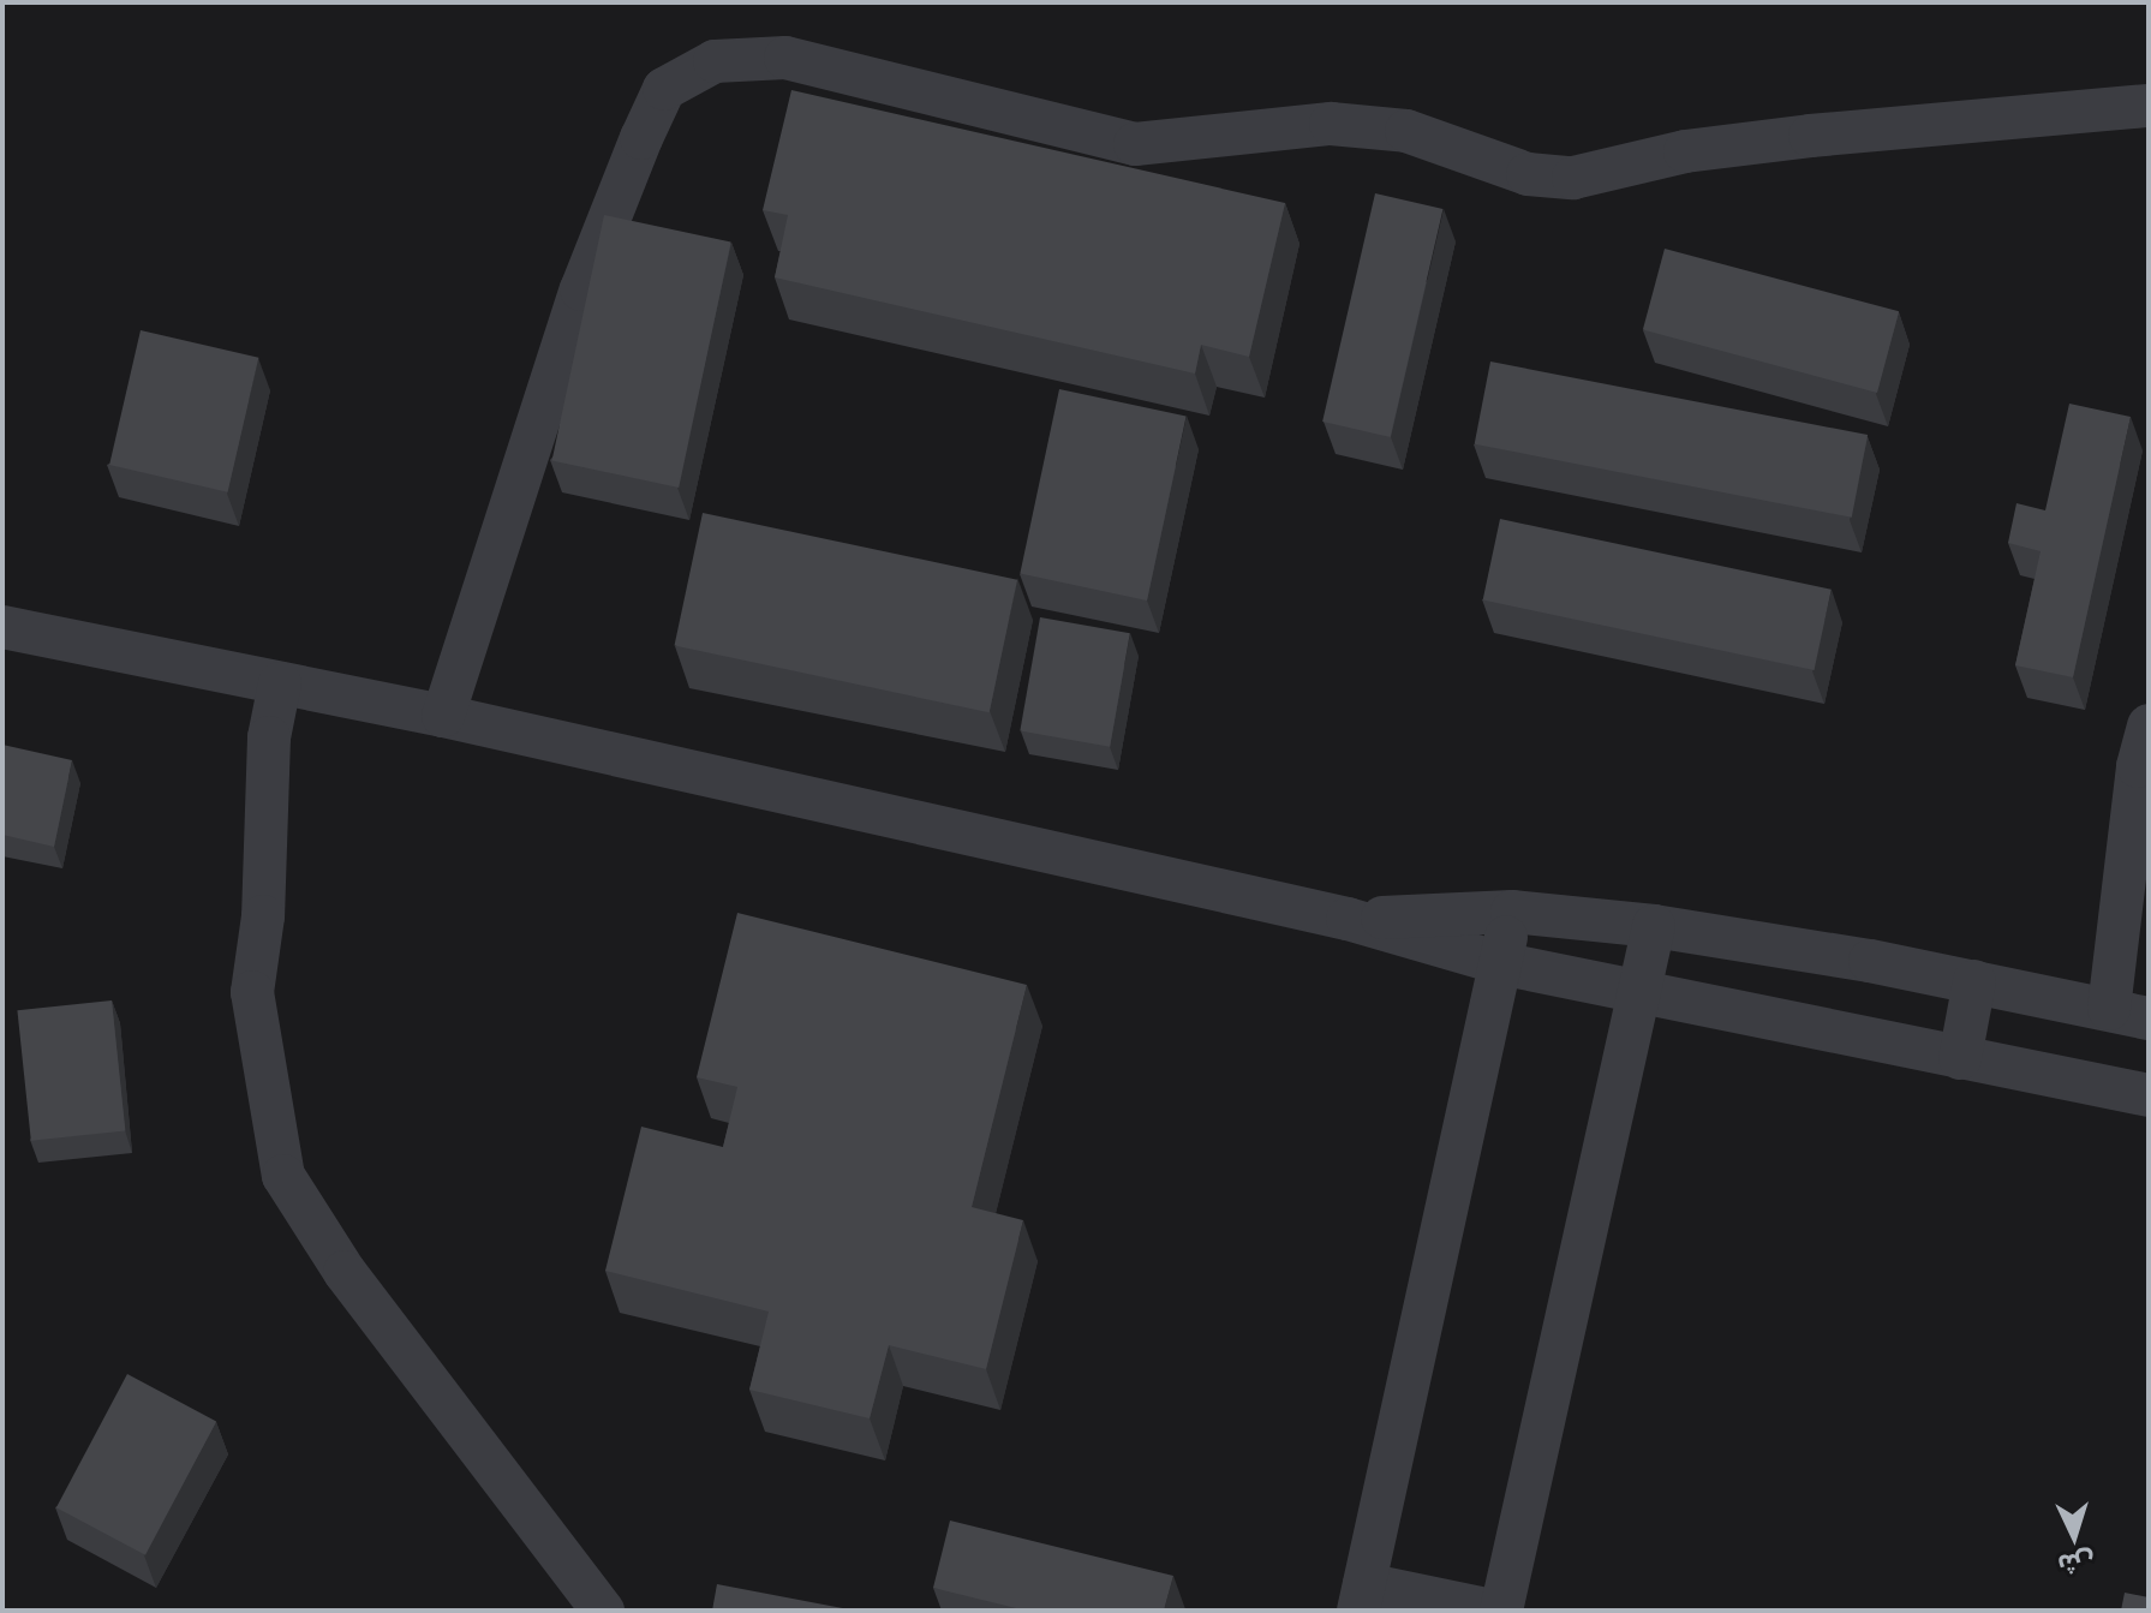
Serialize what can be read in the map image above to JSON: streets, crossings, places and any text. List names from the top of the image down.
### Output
{
  "north": "bottom"
}
